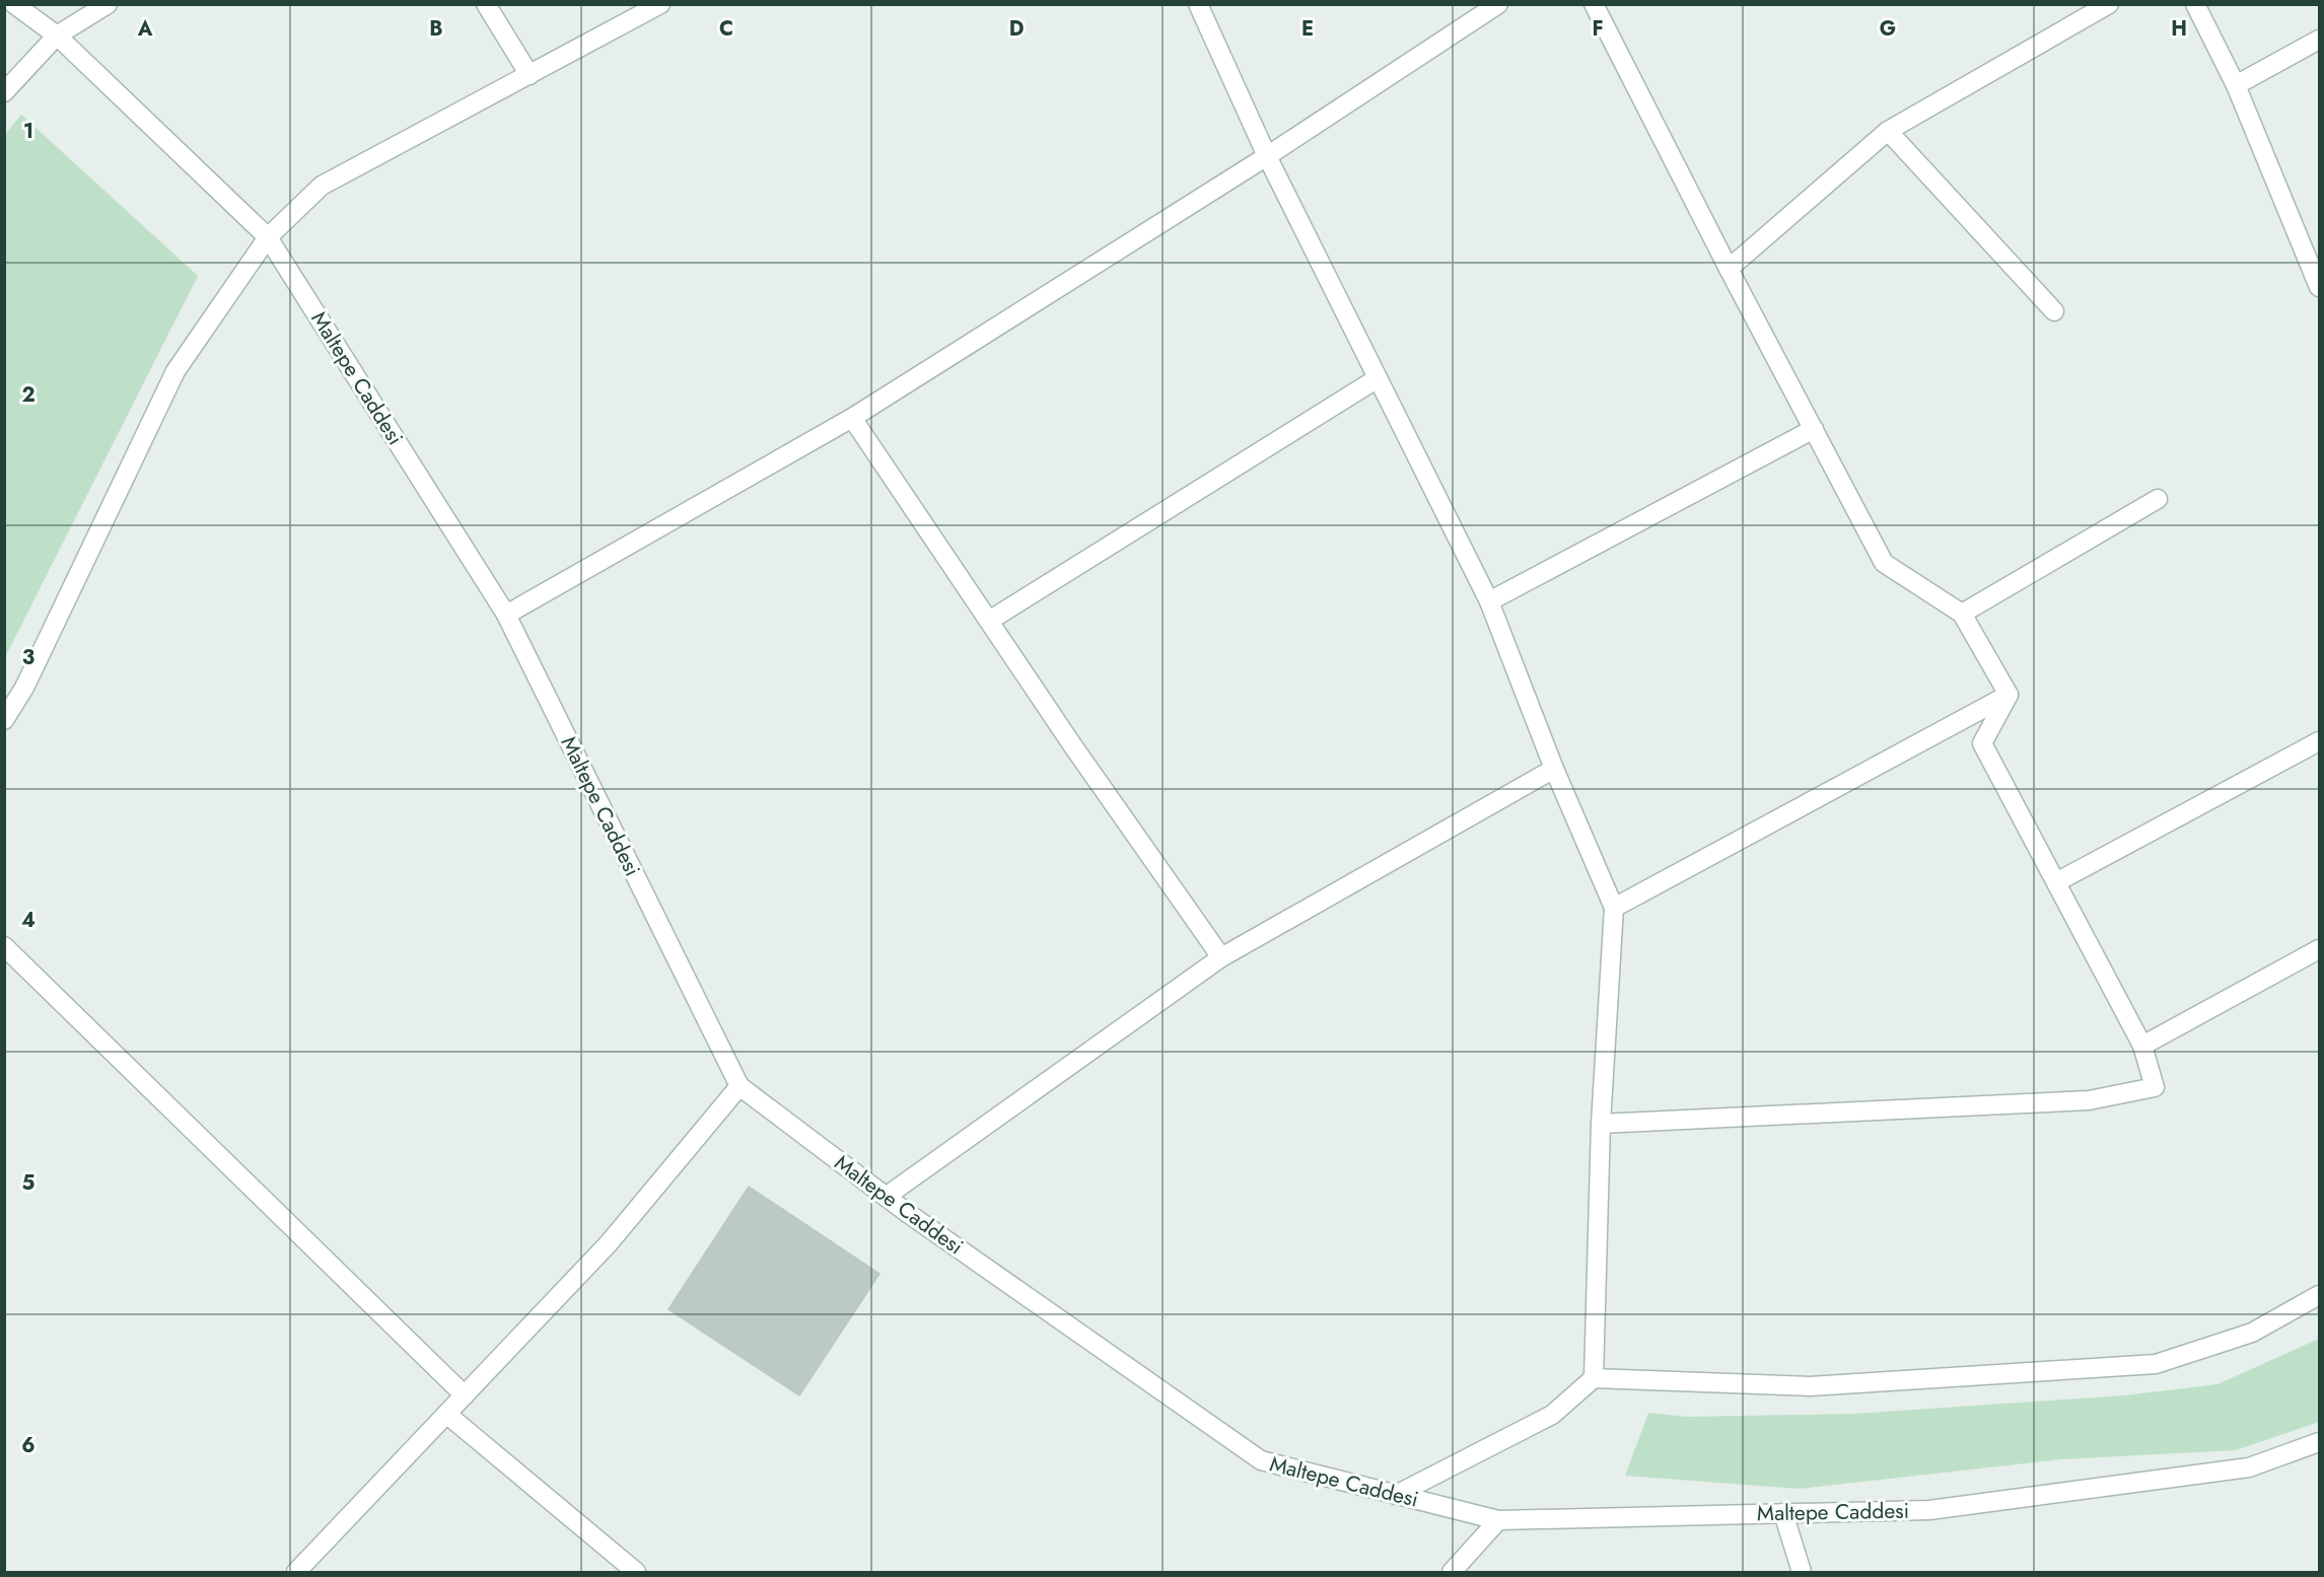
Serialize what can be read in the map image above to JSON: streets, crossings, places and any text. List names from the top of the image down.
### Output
{
  "streets": {
    "street": ["Maltepe Caddesi"]
  },
  "grid": {
    "columns": [
      "A",
      "B",
      "C",
      "D",
      "E",
      "F",
      "G",
      "H"
    ],
    "rows": [
      "1",
      "2",
      "3",
      "4",
      "5",
      "6"
    ]
  }
}
